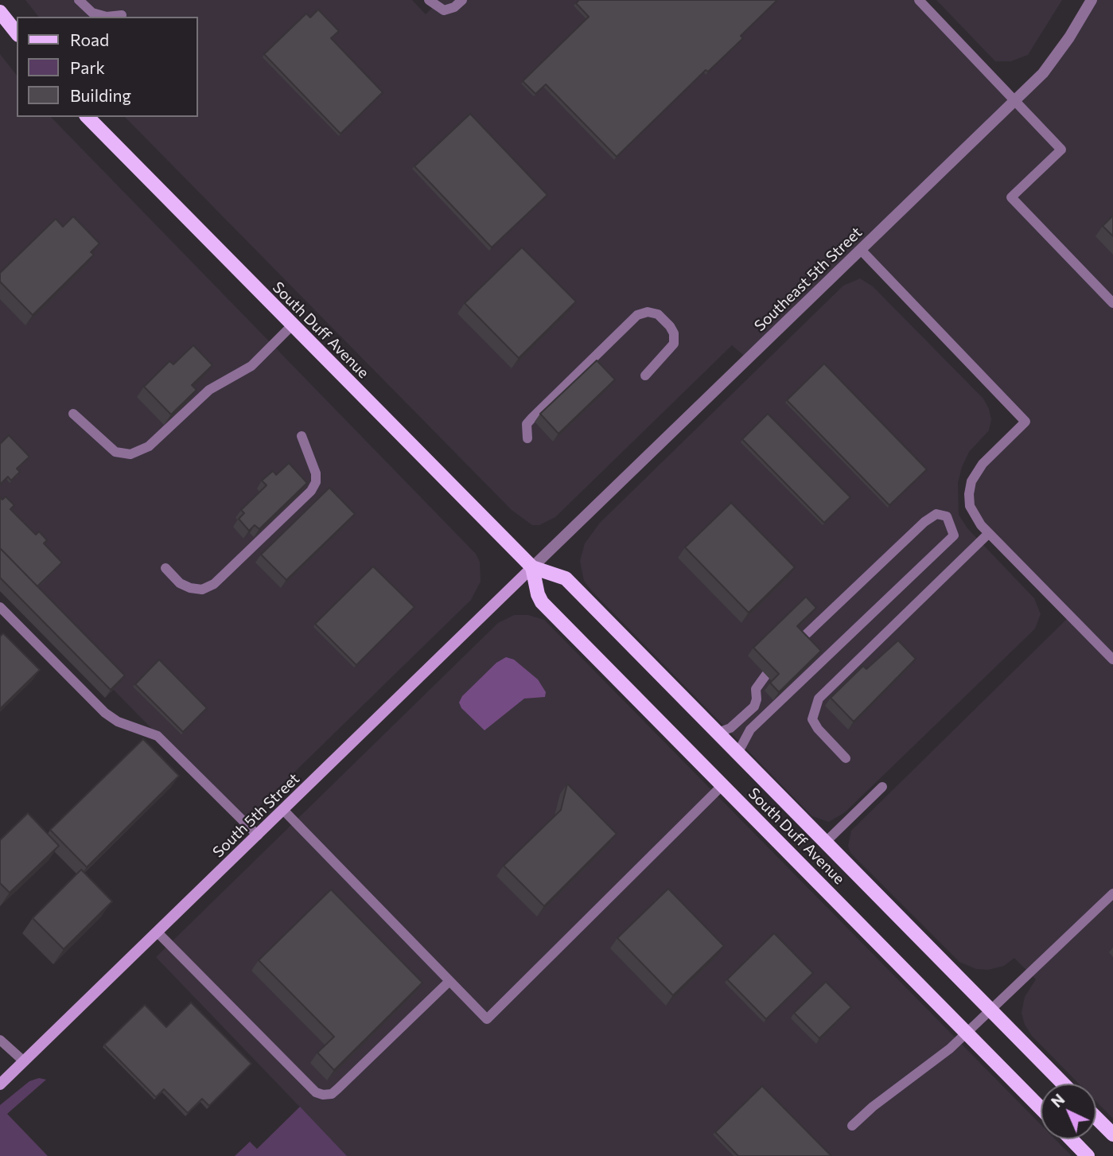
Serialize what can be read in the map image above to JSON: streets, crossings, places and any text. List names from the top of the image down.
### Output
{
  "streets": {
    "main road": ["South Duff Avenue"],
    "street": ["Southeast 5th Street", "South 5th Street"]
  },
  "crossings": [
    ["Southeast 5th Street", "South Duff Avenue"],
    ["Southeast 5th Street", "South 5th Street"],
    ["South Duff Avenue", "South 5th Street"]
  ],
  "legend": ["Road", "Park", "Building"],
  "north": "top left"
}
